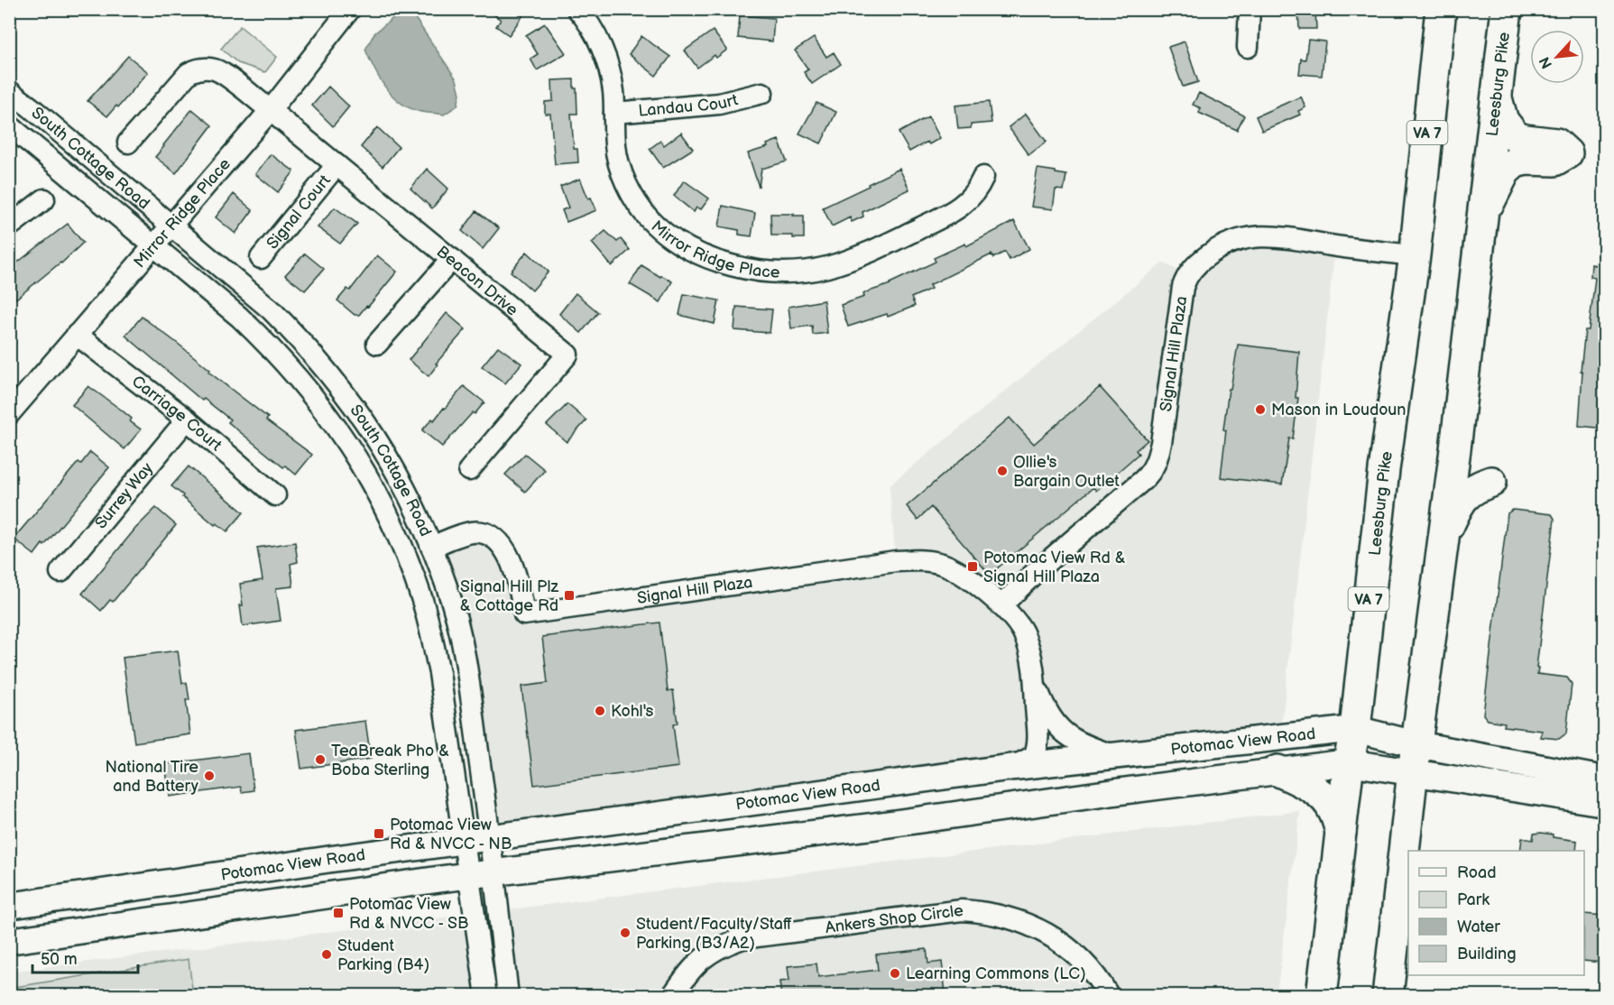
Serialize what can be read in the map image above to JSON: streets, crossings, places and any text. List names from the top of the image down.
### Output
{
  "streets": {
    "highway": ["Leesburg Pike", "VA 7"],
    "main road": ["Potomac View Road"],
    "street": [
      "Landau Court",
      "South Cottage Road",
      "Signal Court",
      "Mirror Ridge Place",
      "Beacon Drive",
      "Signal Hill Plaza",
      "Carriage Court",
      "Surrey Way",
      "Ankers Shop Circle"
    ]
  },
  "crossings": [
    ["Leesburg Pike", "Signal Hill Plaza"],
    ["Leesburg Pike", "Potomac View Road"],
    ["Landau Court", "Mirror Ridge Place"],
    ["South Cottage Road", "Mirror Ridge Place"],
    ["South Cottage Road", "Signal Hill Plaza"],
    ["South Cottage Road", "Potomac View Road"],
    ["Signal Court", "Beacon Drive"],
    ["Mirror Ridge Place", "Beacon Drive"],
    ["Mirror Ridge Place", "Carriage Court"],
    ["Carriage Court", "Surrey Way"]
  ],
  "places": {
    "other": [
      "Mason in Loudoun",
      "Ollie's Bargain Outlet",
      "Kohl's",
      "TeaBreak Pho & Boba Sterling",
      "National Tire and Battery",
      "Student/Faculty/Staff Parking (B3/A2)",
      "Student Parking (B4)",
      "Learning Commons (LC)"
    ],
    "transit": [
      "Potomac View Rd & Signal Hill Plaza",
      "Signal Hill Plz & Cottage Rd",
      "Potomac View Rd & NVCC - NB",
      "Potomac View Rd & NVCC - SB"
    ]
  },
  "legend": [
    "Road",
    "Park",
    "Water",
    "Building"
  ],
  "scale_bar": "50 m",
  "north": "bottom left"
}
